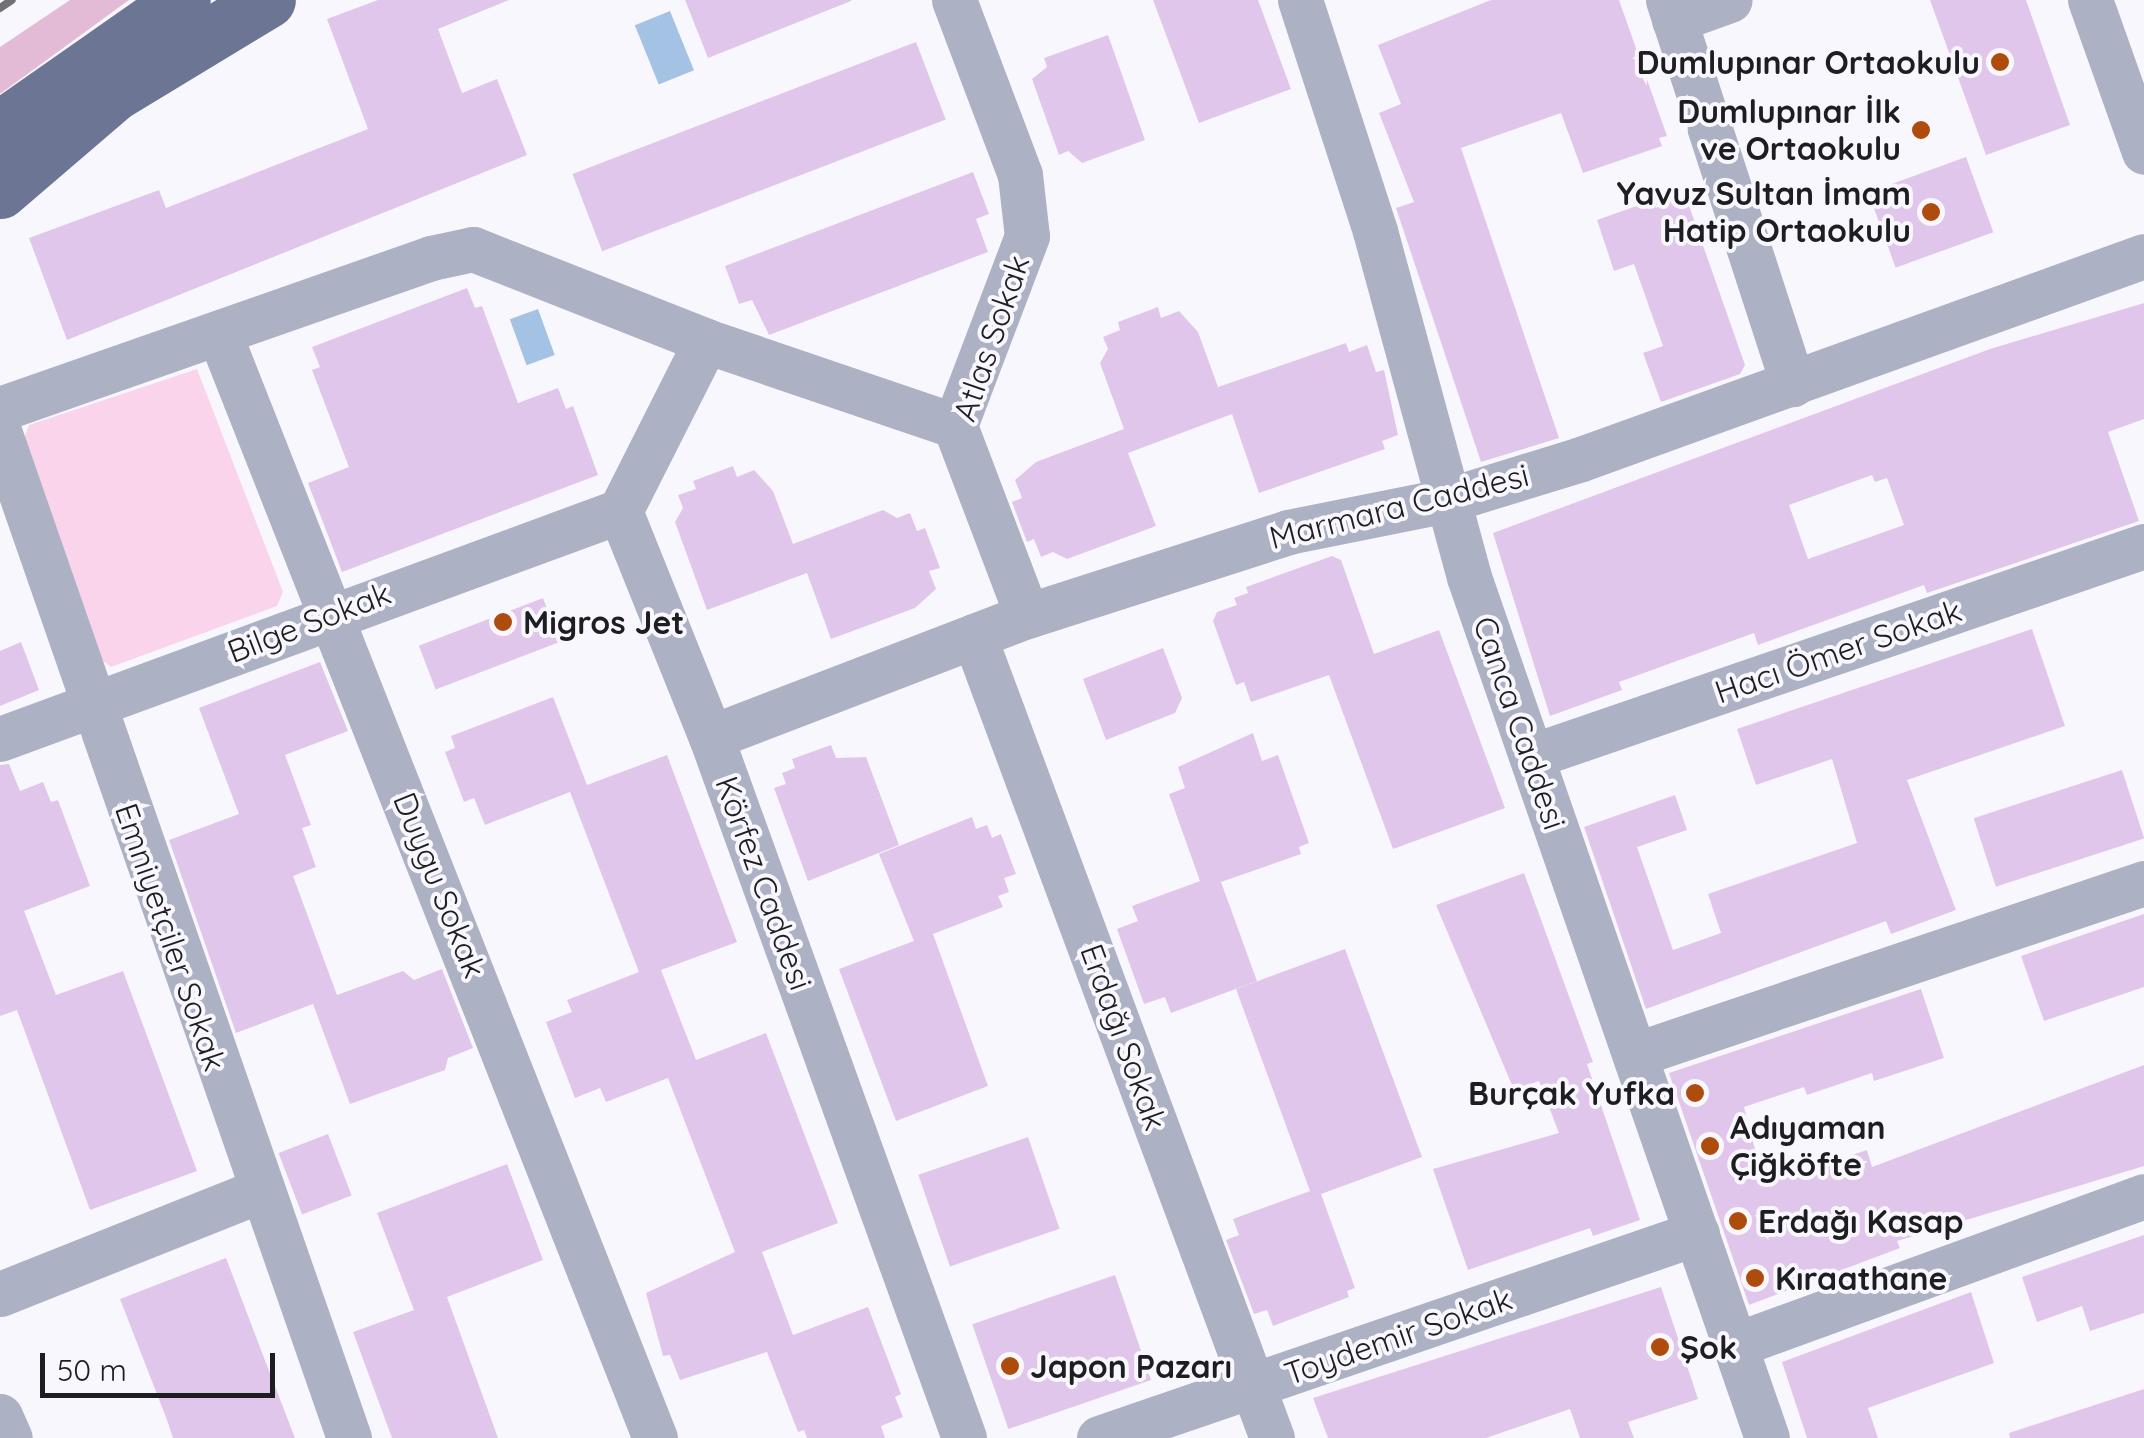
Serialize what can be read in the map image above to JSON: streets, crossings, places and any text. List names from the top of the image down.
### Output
{
  "streets": {
    "street": [
      "Atlas Sokak",
      "Marmara Caddesi",
      "Bilge Sokak",
      "Hacı Ömer Sokak",
      "Canca Caddesi",
      "Körfez Caddesi",
      "Duygu Sokak",
      "Emniyetçiler Sokak",
      "Erdağı Sokak",
      "Toydemir Sokak"
    ]
  },
  "crossings": [
    ["Atlas Sokak", "Marmara Caddesi"],
    ["Marmara Caddesi", "Canca Caddesi"],
    ["Marmara Caddesi", "Körfez Caddesi"],
    ["Marmara Caddesi", "Erdağı Sokak"],
    ["Bilge Sokak", "Körfez Caddesi"],
    ["Bilge Sokak", "Duygu Sokak"],
    ["Bilge Sokak", "Emniyetçiler Sokak"],
    ["Hacı Ömer Sokak", "Canca Caddesi"],
    ["Canca Caddesi", "Toydemir Sokak"],
    ["Erdağı Sokak", "Toydemir Sokak"]
  ],
  "places": [
    "Dumlupınar Ortaokulu",
    "Dumlupınar İlk ve Ortaokulu",
    "Yavuz Sultan İmam Hatip Ortaokulu",
    "Migros Jet",
    "Burçak Yufka",
    "Adıyaman Çiğköfte",
    "Erdağı Kasap",
    "Kıraathane",
    "Şok",
    "Japon Pazarı"
  ],
  "scale_bar": "50 m"
}
